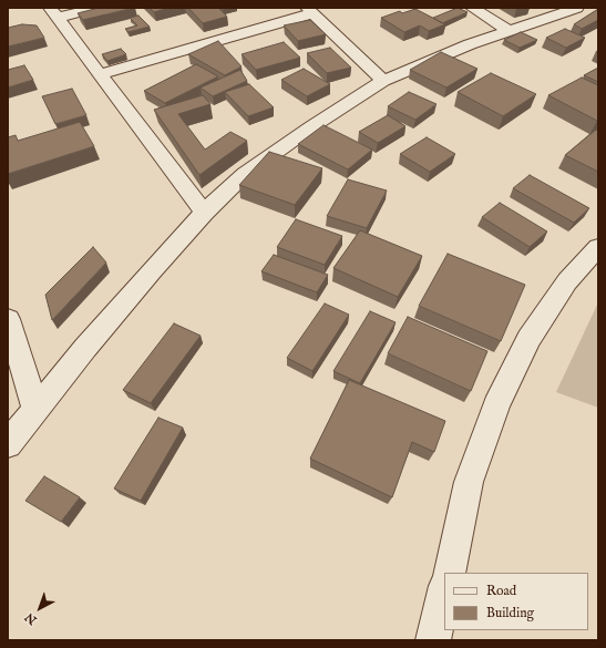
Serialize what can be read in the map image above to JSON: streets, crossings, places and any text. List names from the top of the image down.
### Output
{
  "legend": ["Road", "Building"],
  "north": "bottom left"
}
